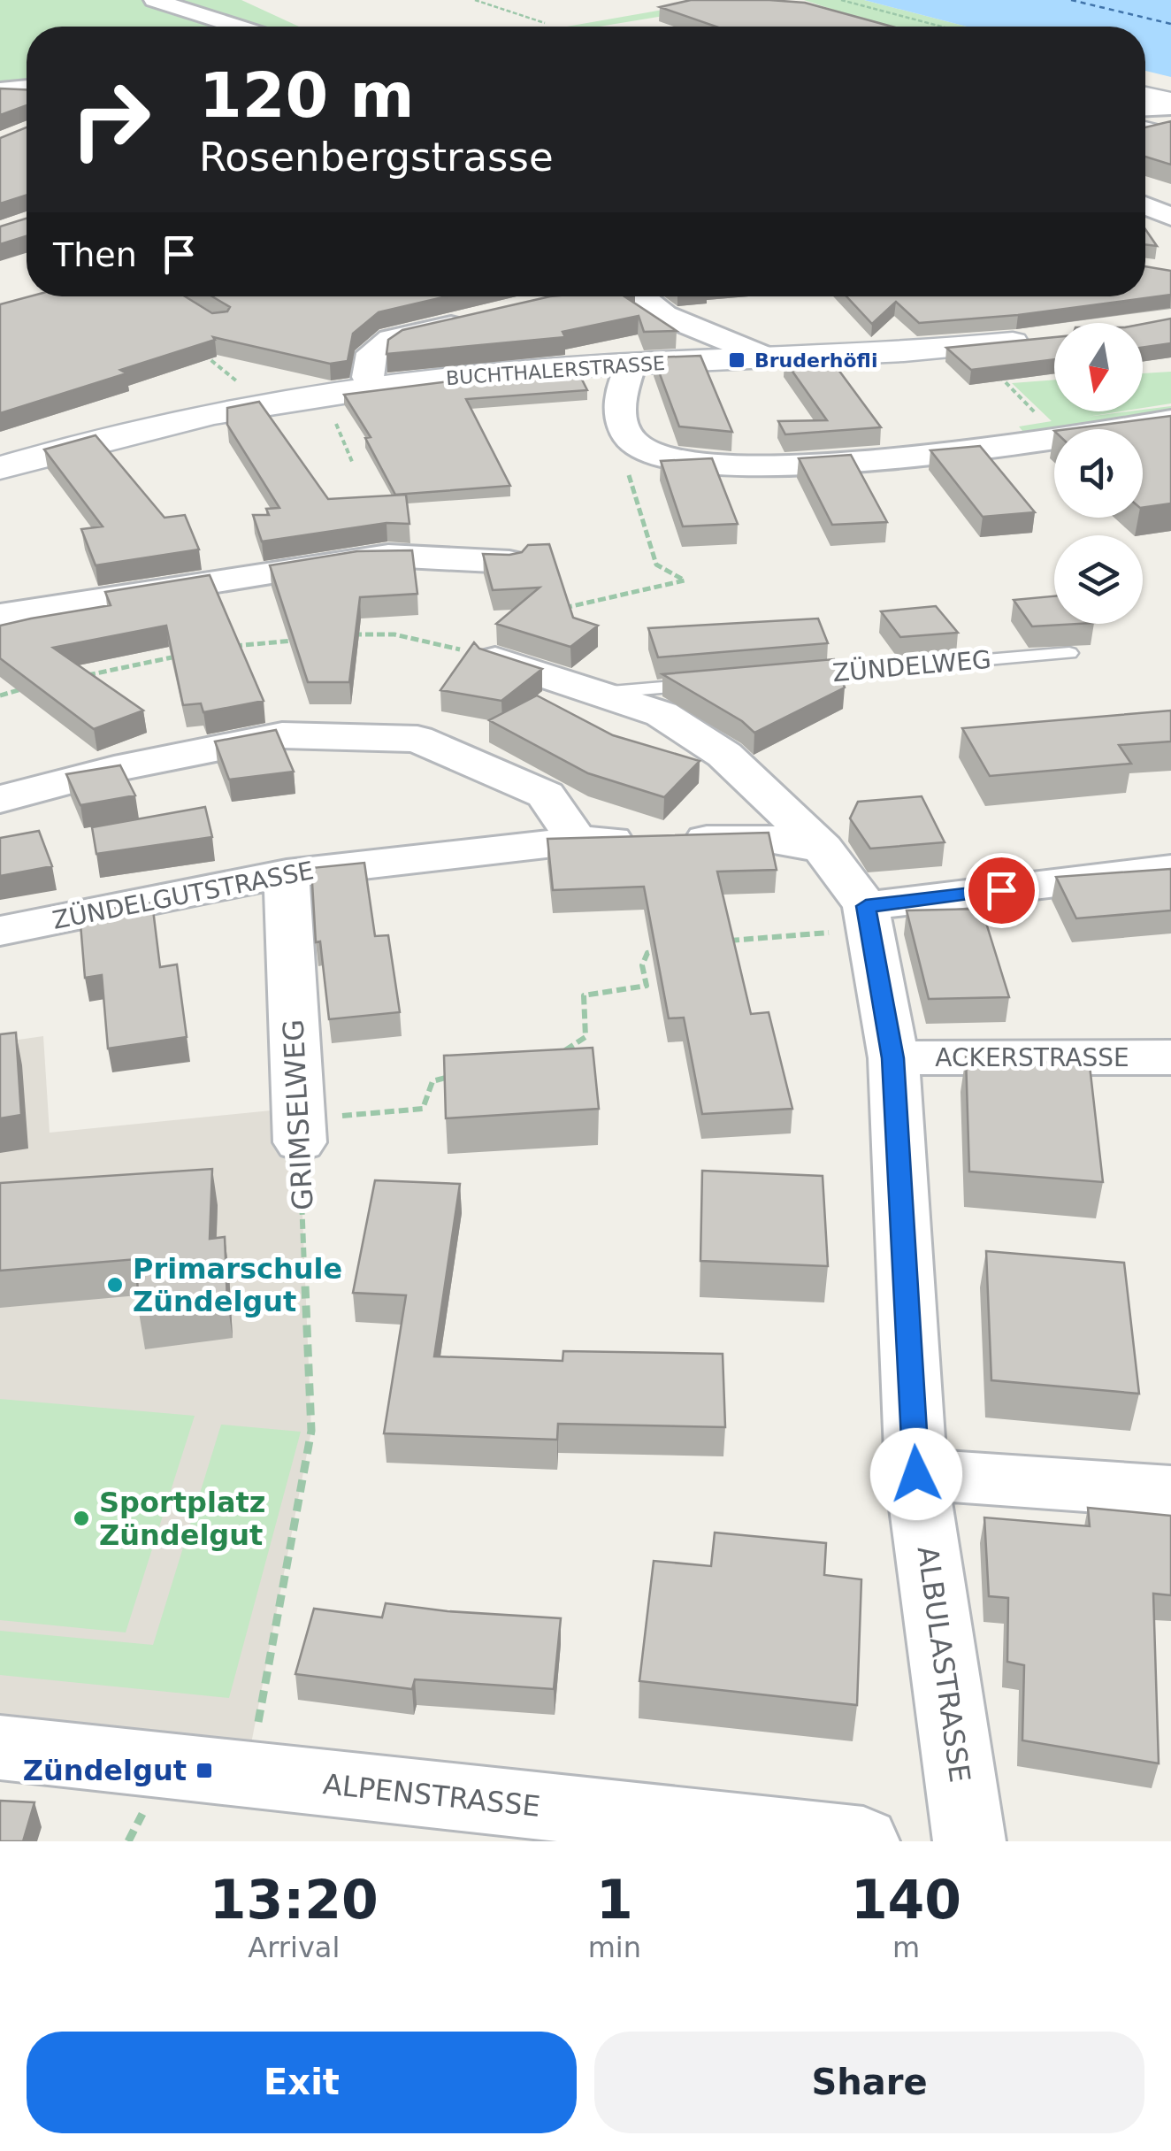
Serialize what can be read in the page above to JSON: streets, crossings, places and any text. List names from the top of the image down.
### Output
{
  "streets": {
    "street": [
      "BUCHTHALERSTRASSE",
      "ZÜNDELGUTSTRASSE",
      "ACKERSTRASSE",
      "GRIMSELWEG",
      "ALBULASTRASSE",
      "ALPENSTRASSE"
    ],
    "lane": ["ZÜNDELWEG"]
  },
  "crossings": [
    ["ZÜNDELGUTSTRASSE", "GRIMSELWEG"],
    ["ACKERSTRASSE", "ALBULASTRASSE"],
    ["GRIMSELWEG", "ALPENSTRASSE"]
  ],
  "places": {
    "transit": ["Bruderhöfli", "Zündelgut"],
    "other": ["Primarschule Zündelgut", "Sportplatz Zündelgut"]
  },
  "north": "bottom",
  "page": {
    "turn": ["120 m", "Rosenbergstrasse"],
    "then": "Then",
    "eta": [
      "13:20",
      "Arrival",
      "1",
      "min",
      "140",
      "m"
    ],
    "buttons": ["Exit", "Share"]
  }
}
